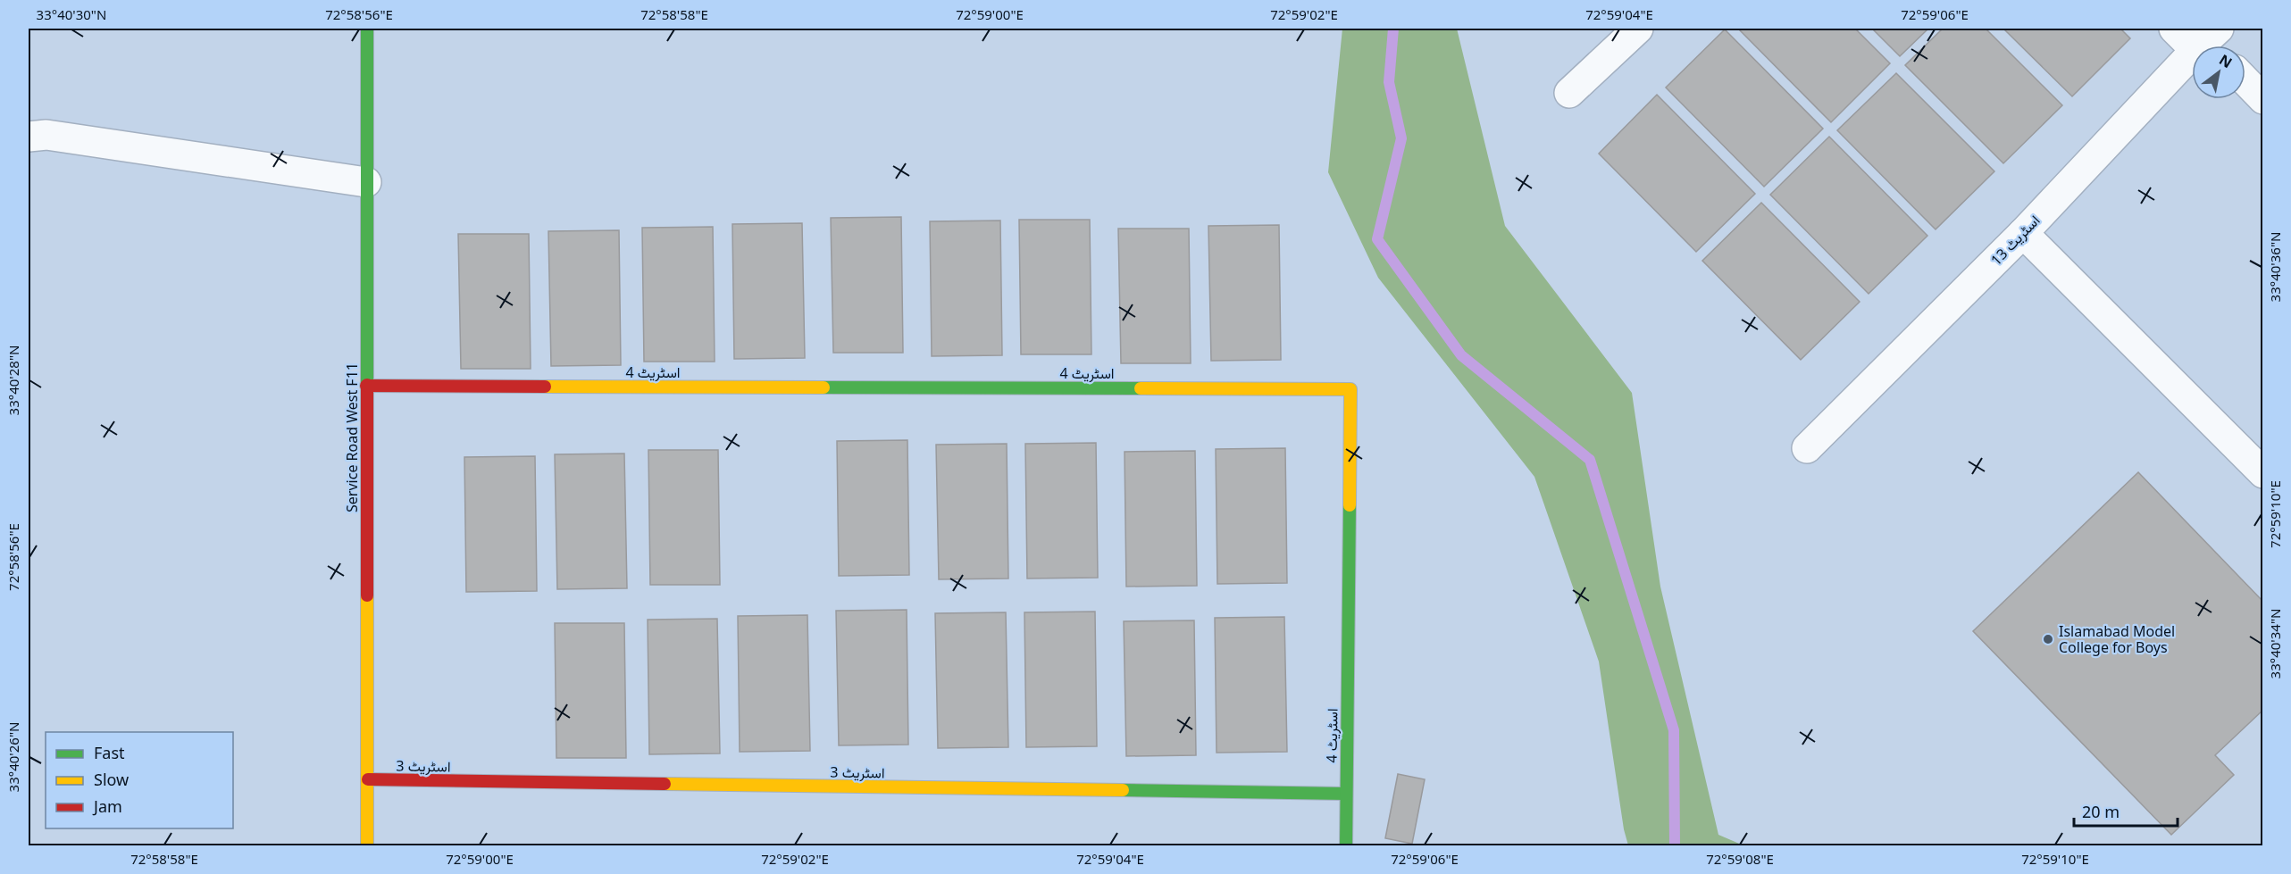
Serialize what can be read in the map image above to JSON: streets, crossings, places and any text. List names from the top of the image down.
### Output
{
  "streets": {
    "street": [
      "اسٹریٹ 13",
      "اسٹریٹ 4",
      "Service Road West F11",
      "اسٹریٹ 3"
    ]
  },
  "crossings": [
    ["اسٹریٹ 4", "Service Road West F11"],
    ["اسٹریٹ 4", "اسٹریٹ 3"],
    ["Service Road West F11", "اسٹریٹ 3"]
  ],
  "places": ["Islamabad Model College for Boys"],
  "legend": ["Fast", "Slow", "Jam"],
  "scale_bar": "20 m",
  "north": "top right",
  "coordinates": [
    "33°40'30\"N",
    "72°58'56\"E",
    "72°58'58\"E",
    "72°59'00\"E",
    "72°59'02\"E",
    "72°59'04\"E",
    "72°59'06\"E",
    "33°40'36\"N",
    "33°40'28\"N",
    "72°59'10\"E",
    "33°40'34\"N",
    "33°40'26\"N",
    "72°59'08\"E"
  ]
}
